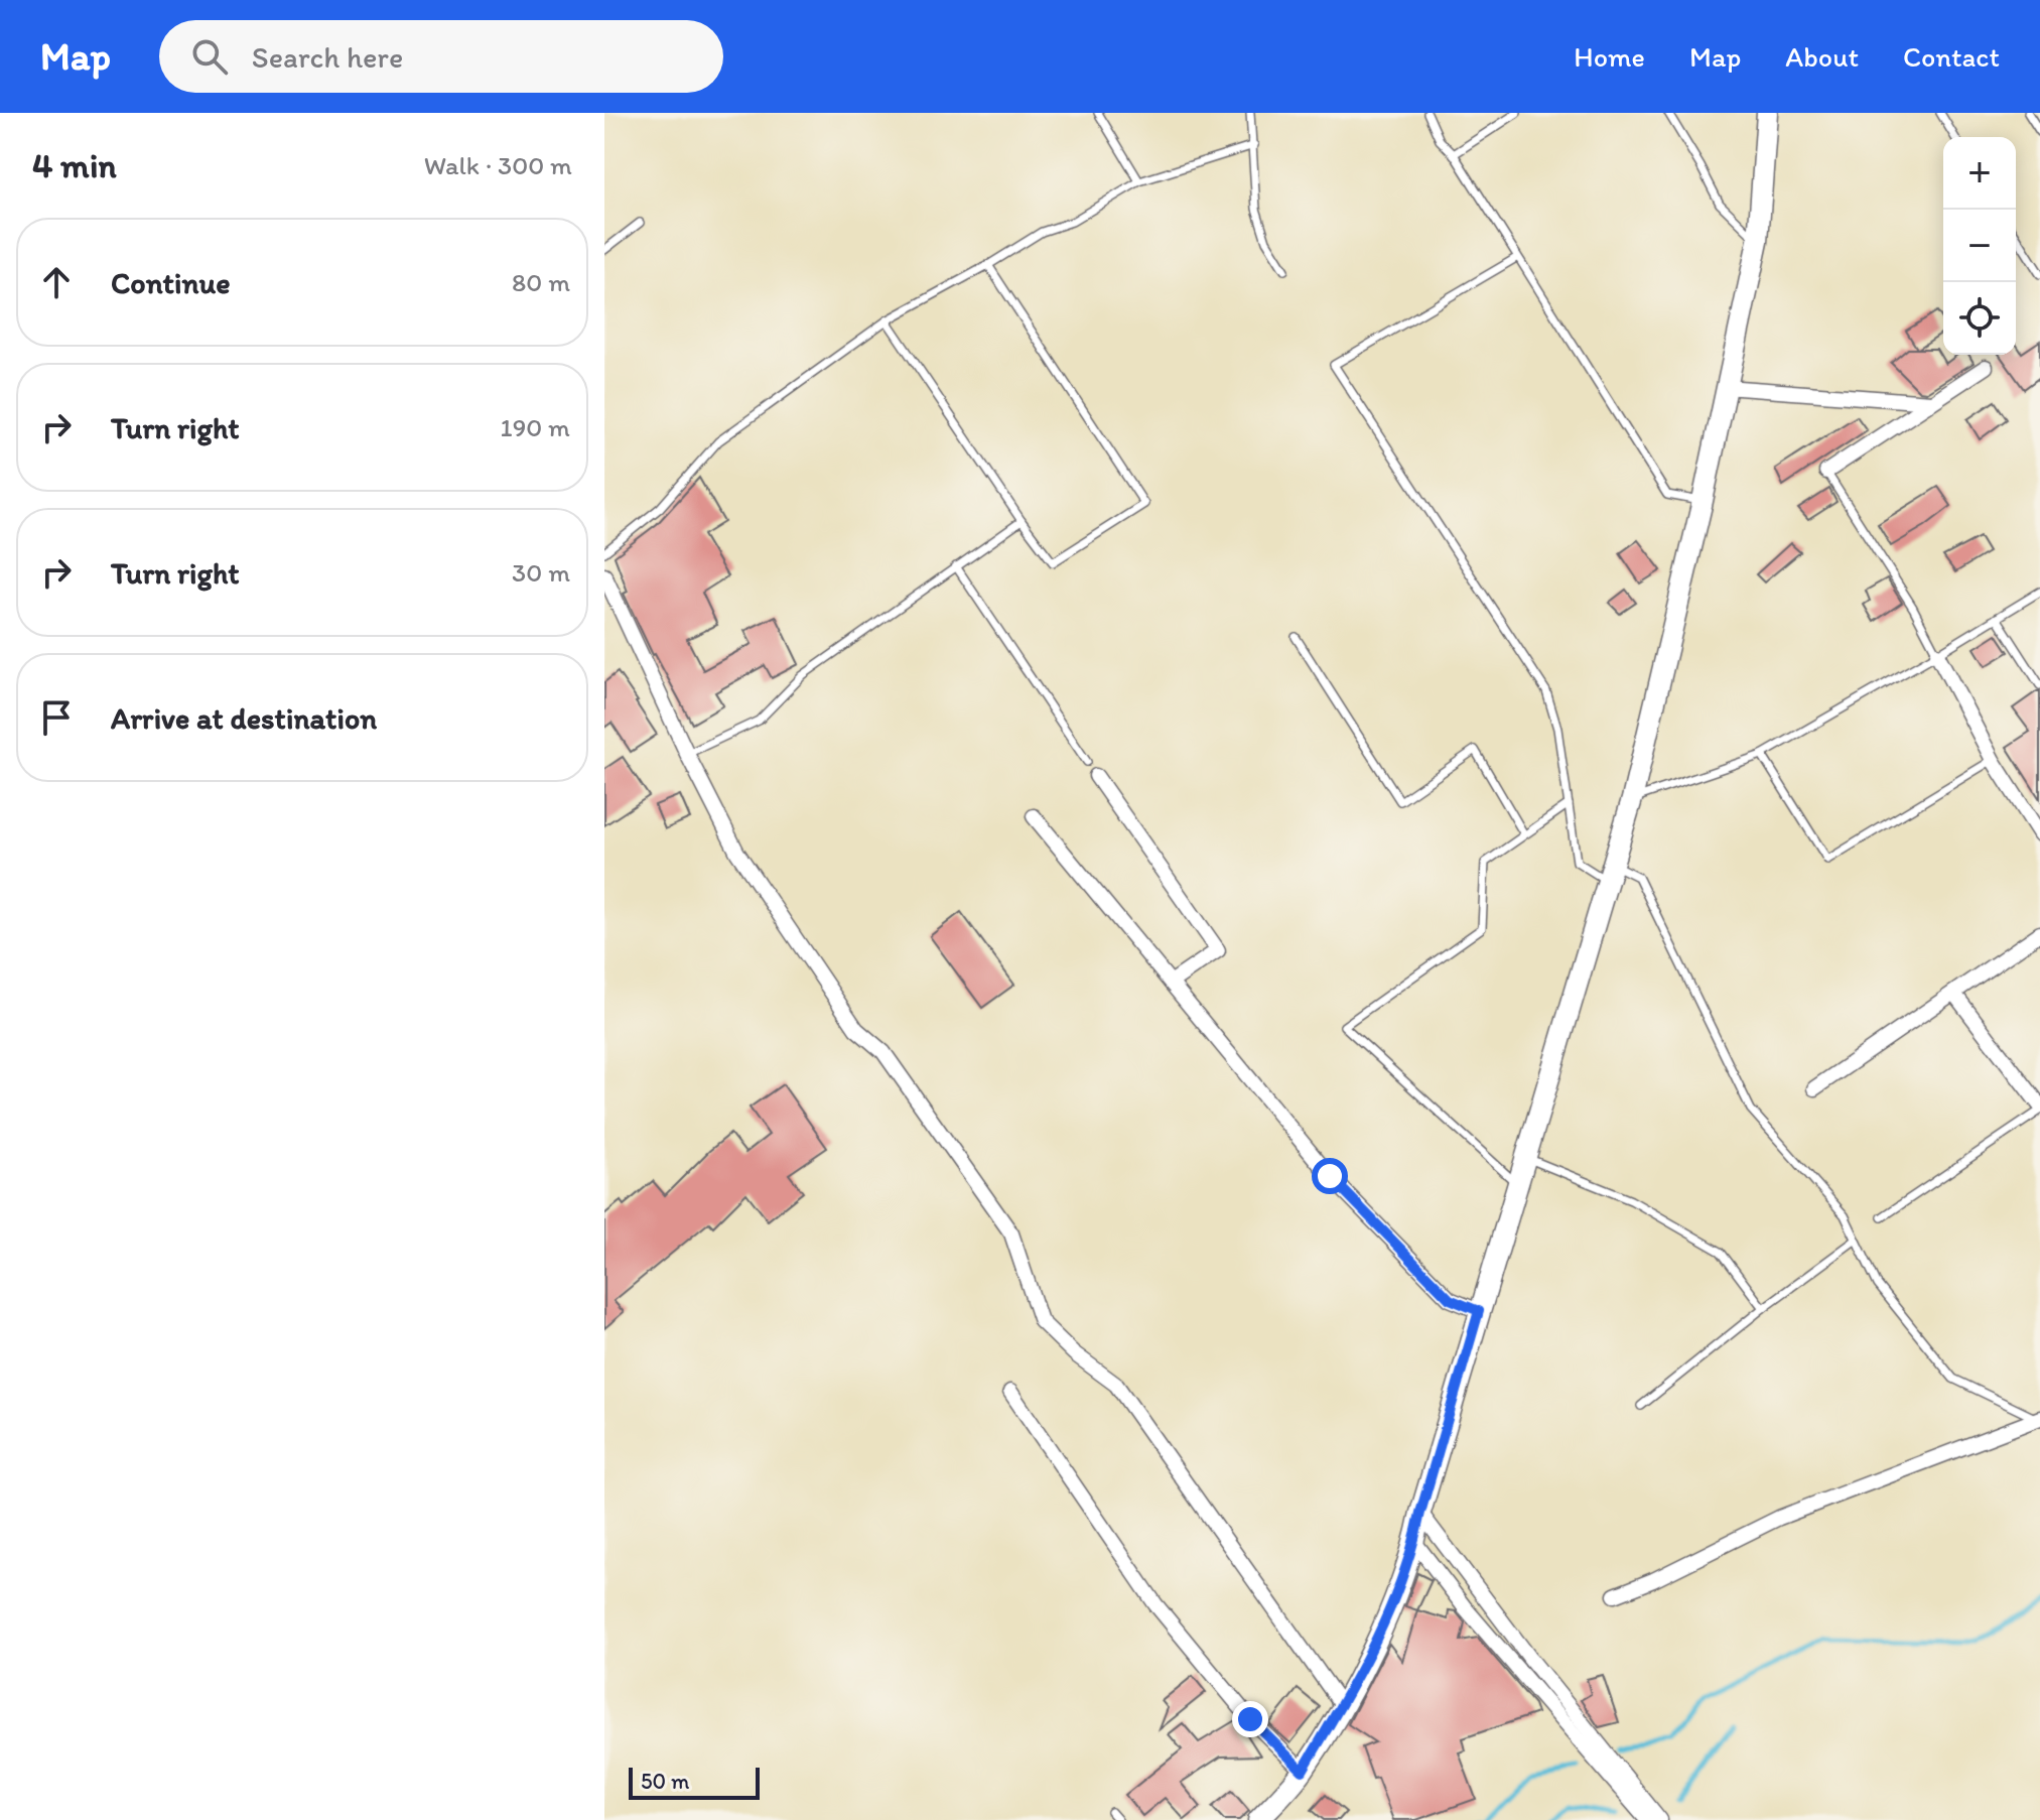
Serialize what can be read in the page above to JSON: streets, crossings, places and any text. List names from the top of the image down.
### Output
{
  "scale_bar": "50 m",
  "page": {
    "header": "Map",
    "search": "Search here",
    "nav": [
      "Home",
      "Map",
      "About",
      "Contact"
    ],
    "heading": ["4 min", "Walk · 300 m"],
    "map_buttons": ["+", "−"],
    "list": [
      ["Continue", "80 m"],
      ["Turn right", "190 m"],
      ["Turn right", "30 m"],
      "Arrive at destination"
    ],
    "scale": "50 m"
  }
}
